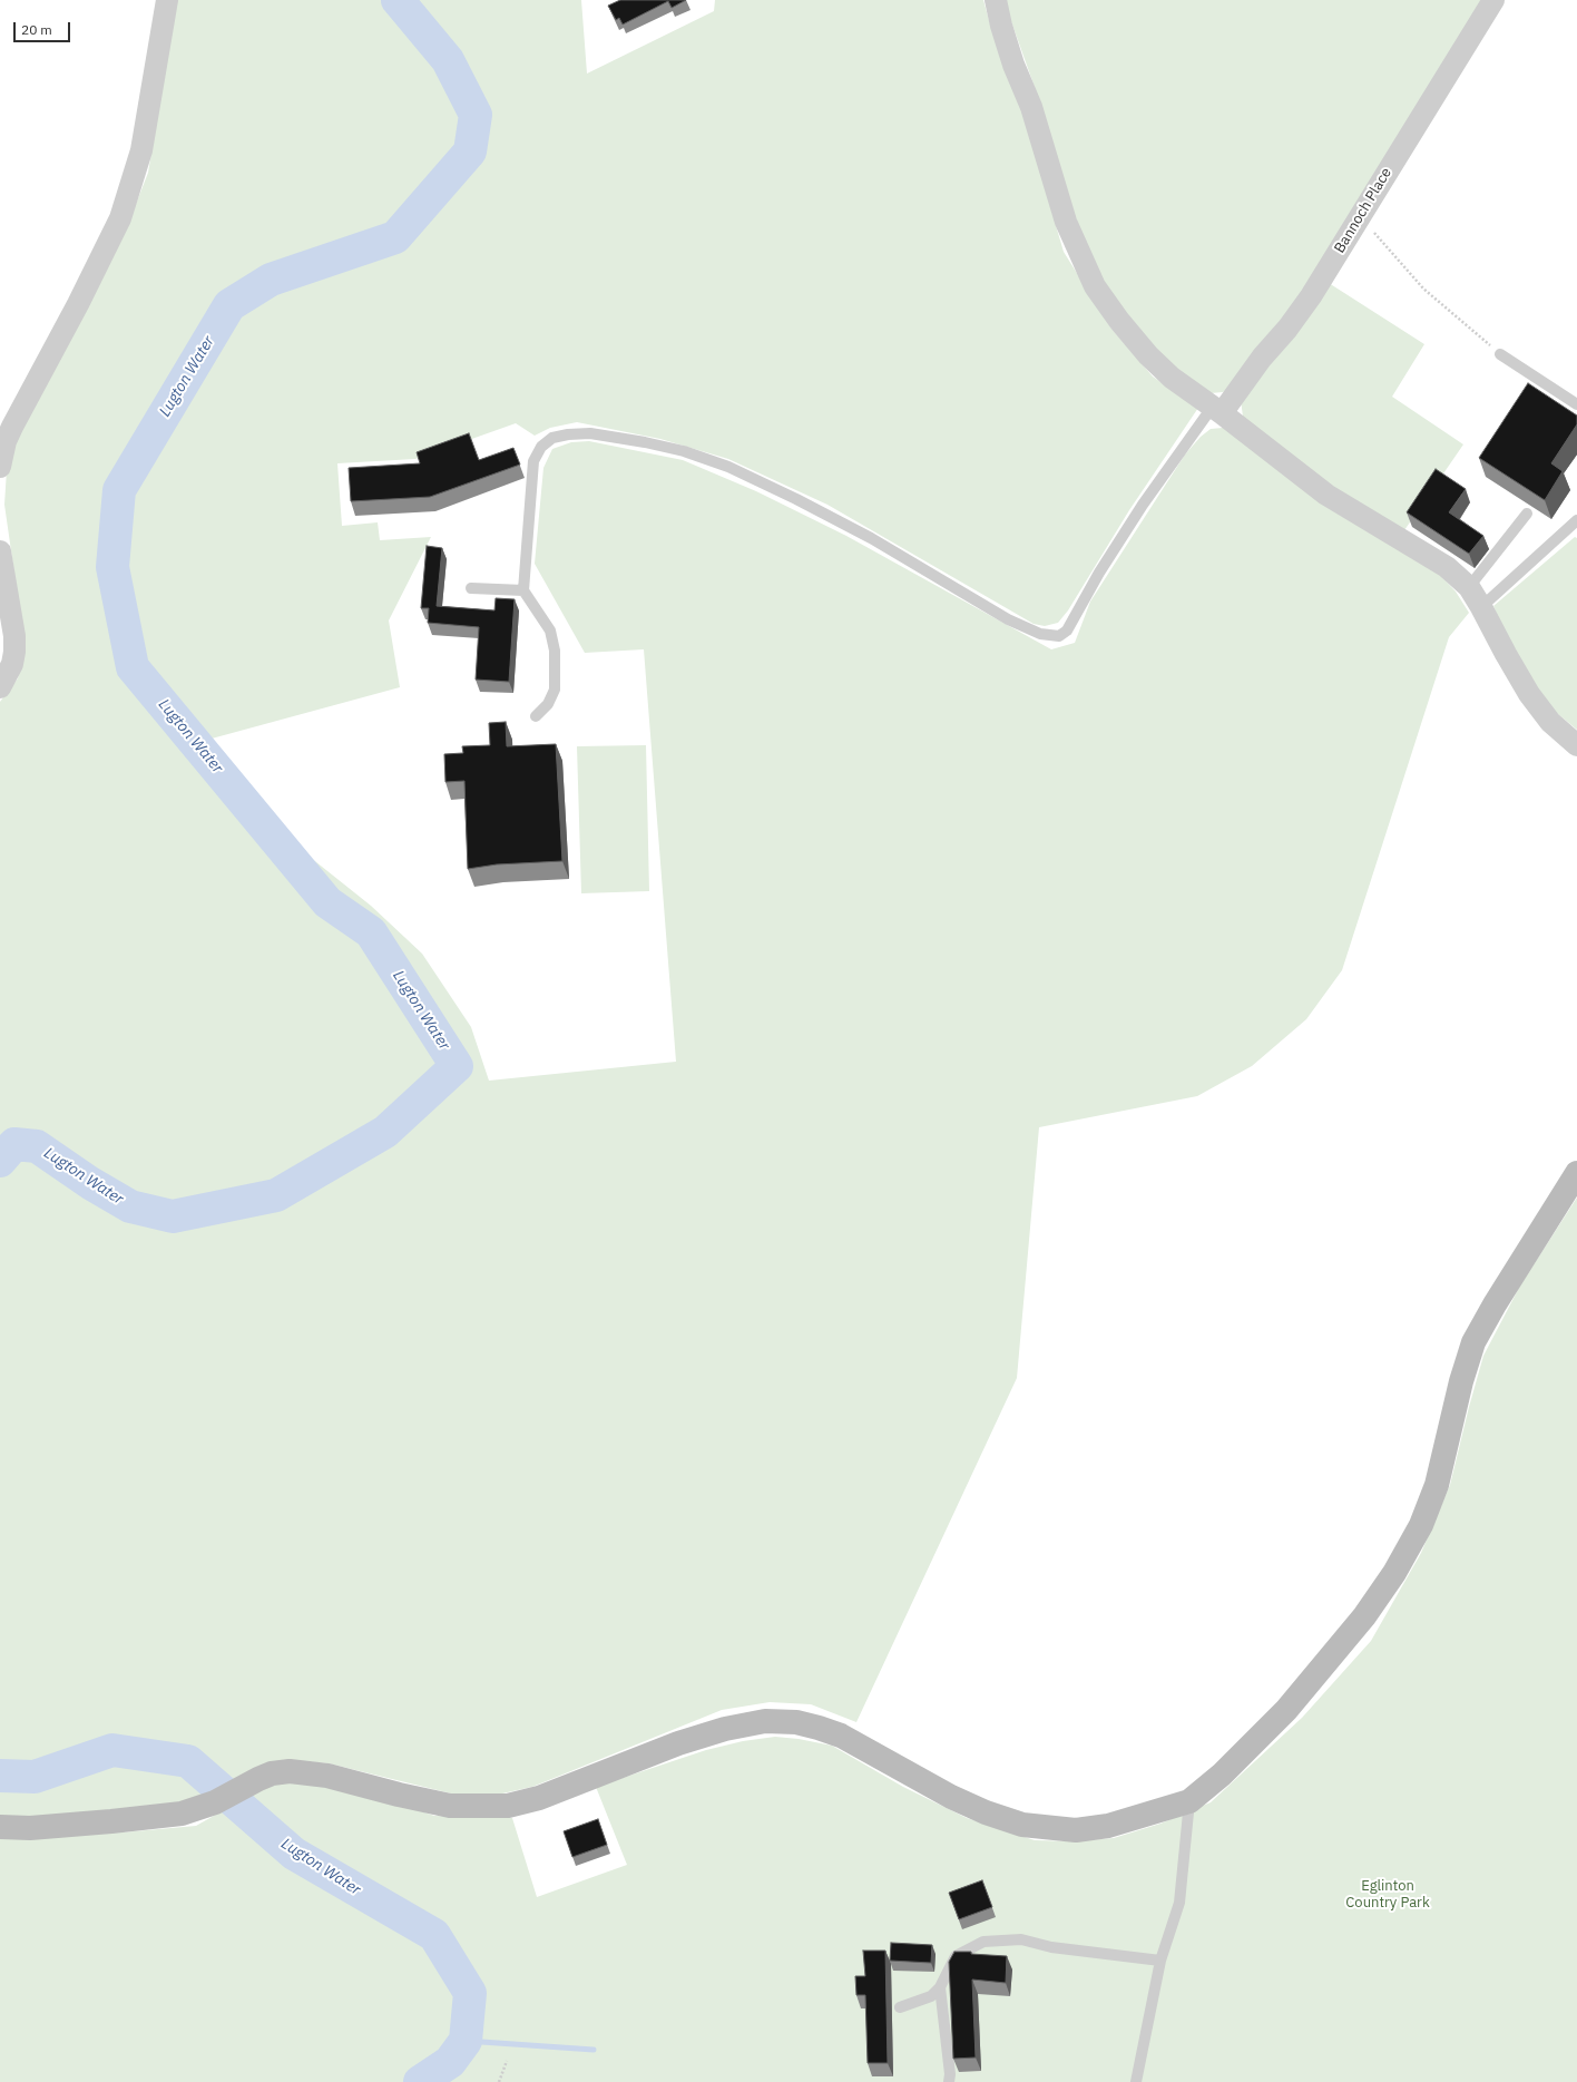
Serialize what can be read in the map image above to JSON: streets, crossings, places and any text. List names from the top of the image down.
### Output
{
  "streets": {
    "street": ["Bannoch Place"]
  },
  "water": ["Lugton Water"],
  "parks": ["Eglinton Country Park"],
  "scale_bar": "20 m"
}
